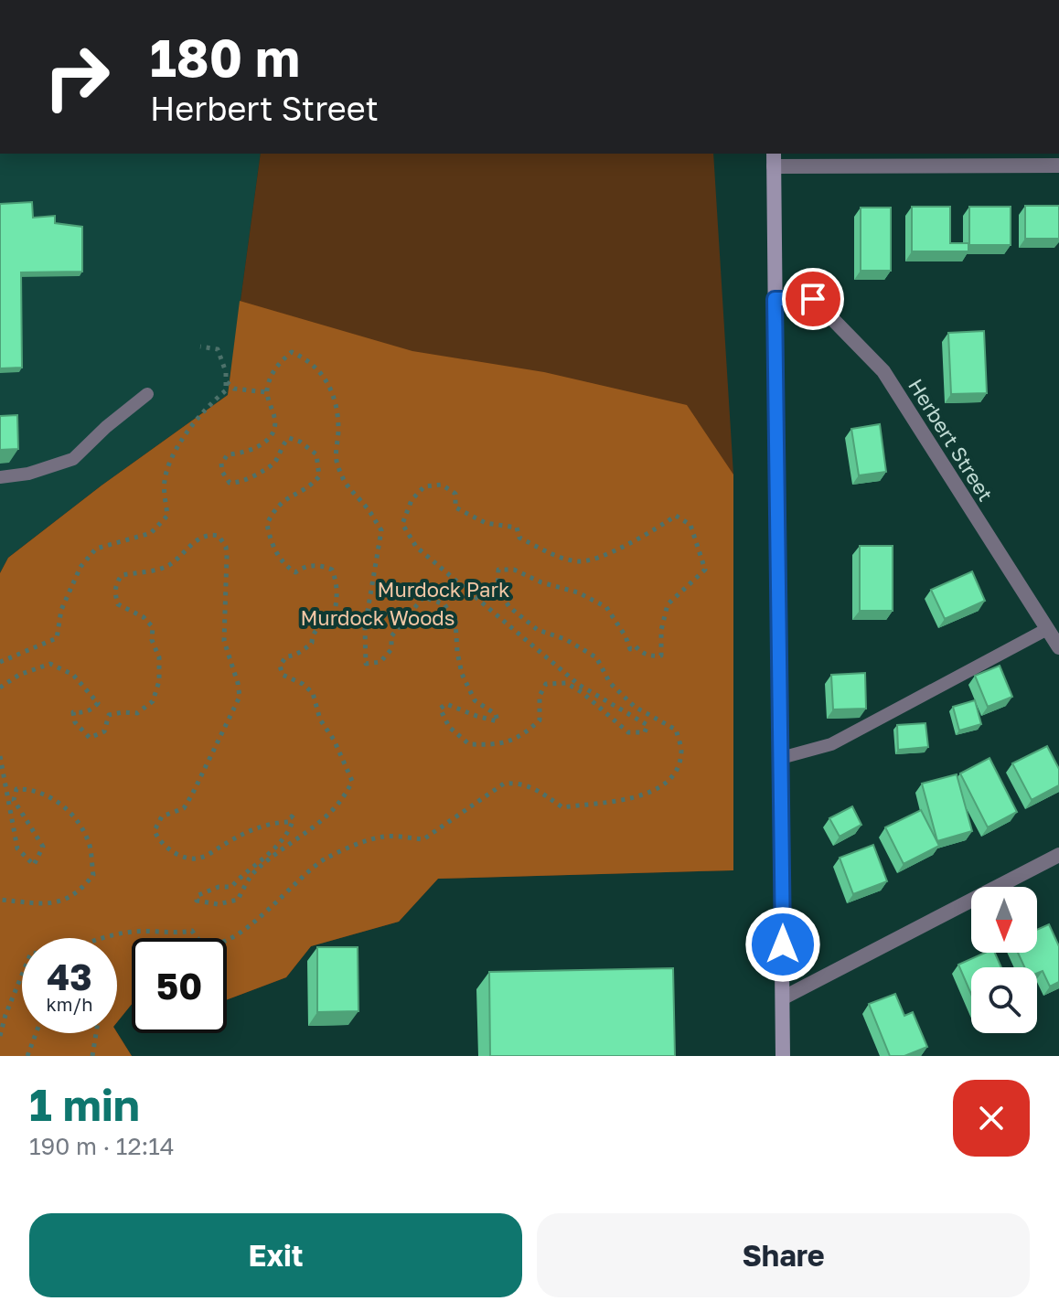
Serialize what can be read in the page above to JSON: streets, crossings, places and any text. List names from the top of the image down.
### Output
{
  "streets": {
    "street": ["Herbert Street"]
  },
  "parks": ["Murdock Park", "Murdock Woods"],
  "north": "bottom",
  "page": {
    "turn": ["180 m", "Herbert Street"],
    "speed": "43 km/h",
    "limit": "50",
    "heading": ["1 min", "190 m · 12:14"],
    "buttons": ["Exit", "Share"]
  }
}
